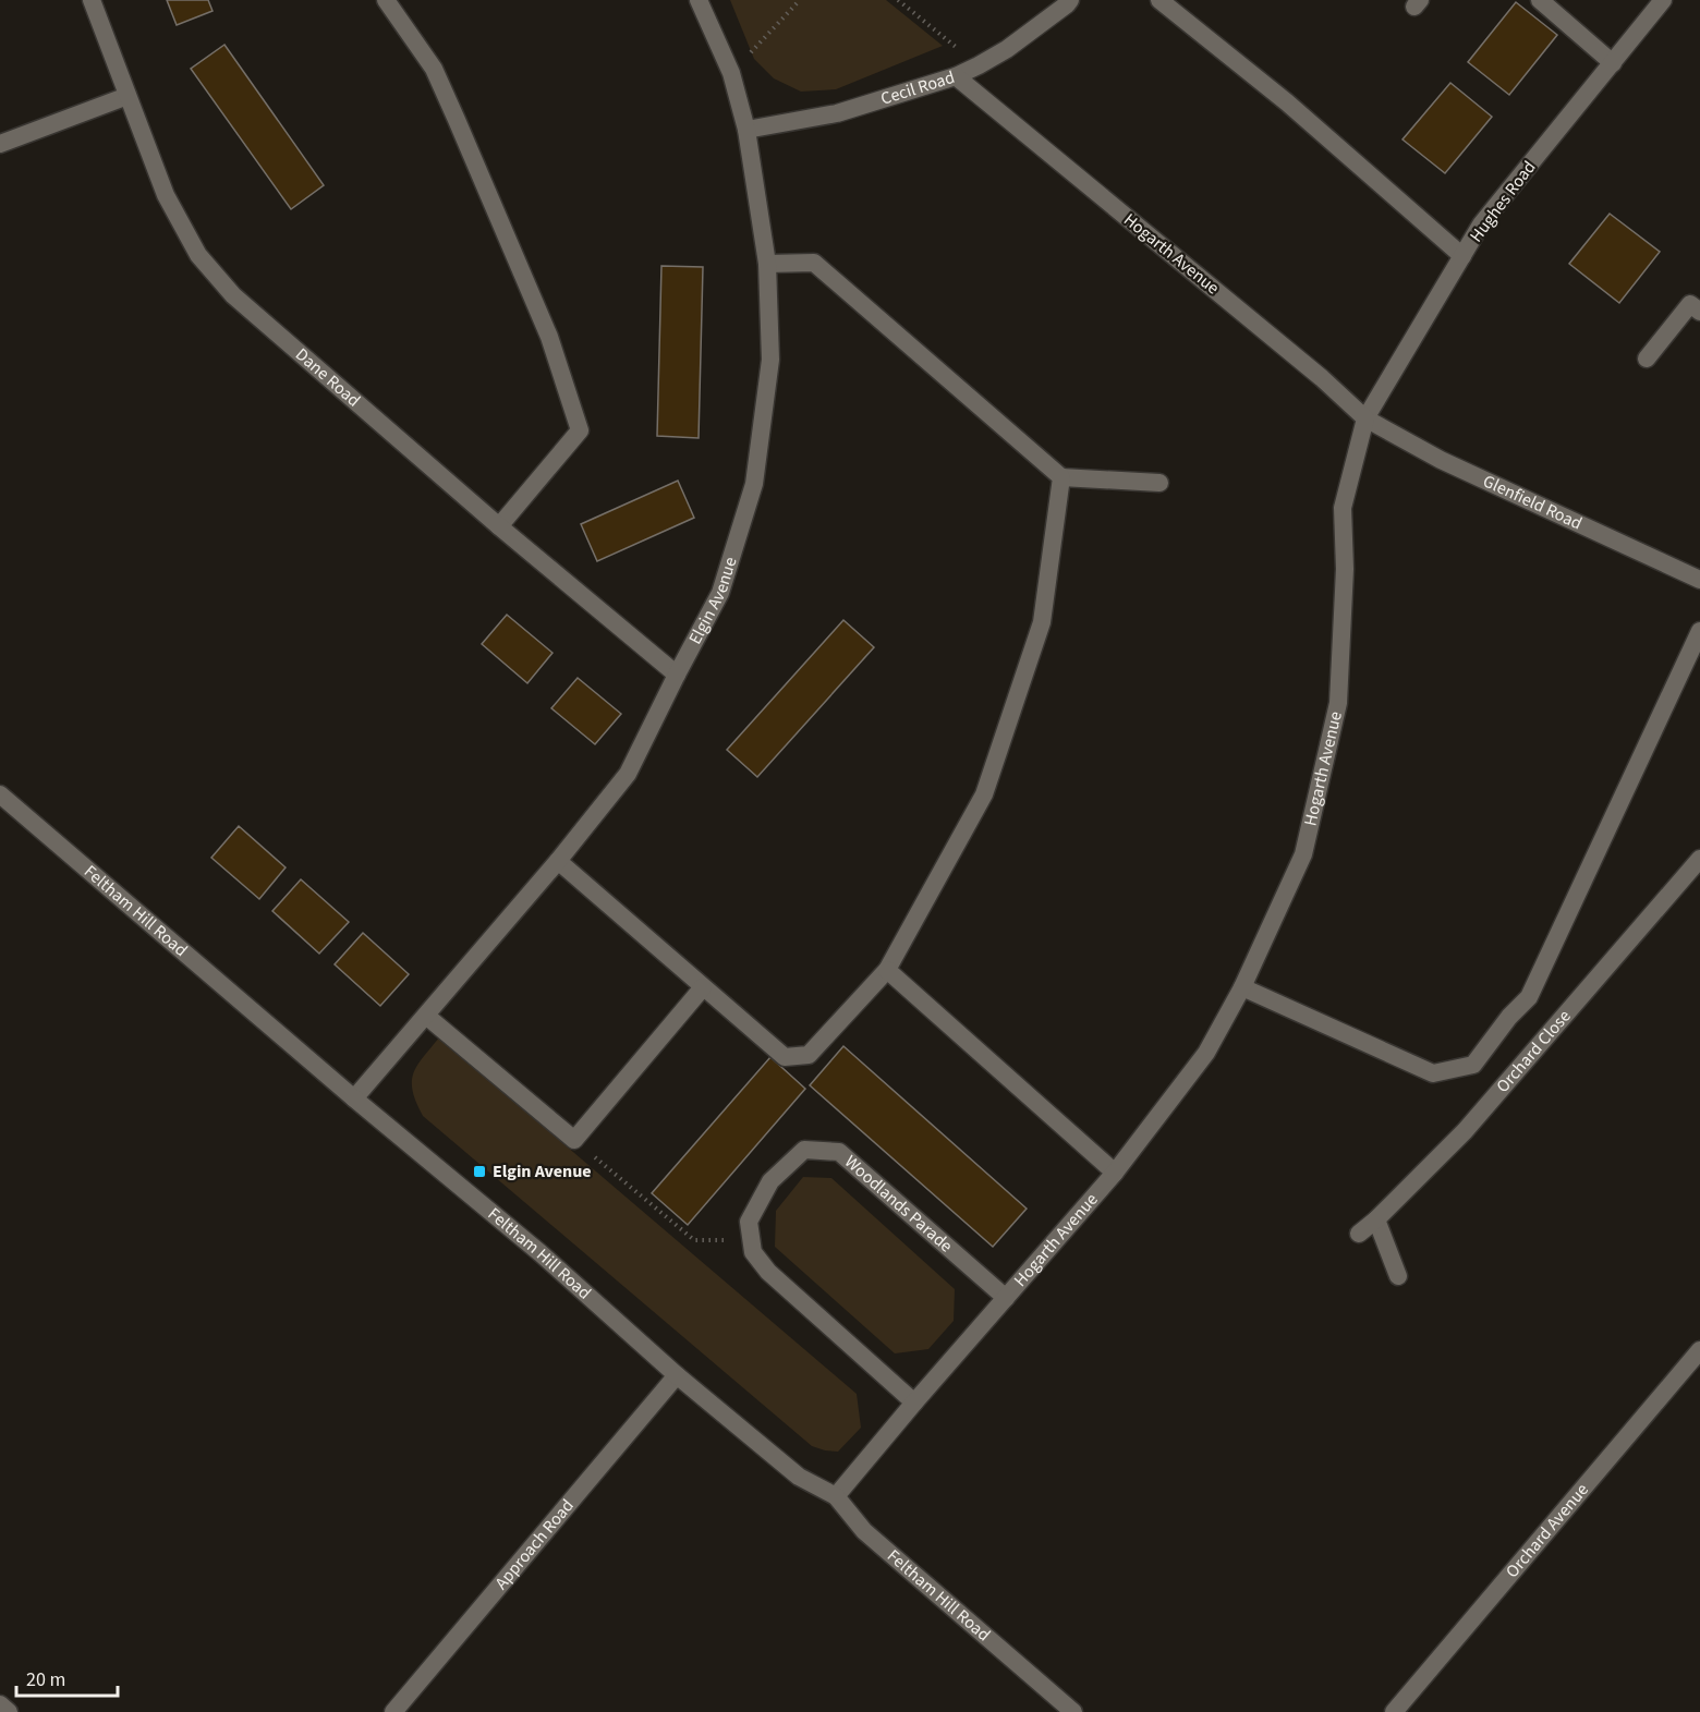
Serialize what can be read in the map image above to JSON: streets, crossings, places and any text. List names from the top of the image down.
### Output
{
  "streets": {
    "street": [
      "Cecil Road",
      "Hughes Road",
      "Hogarth Avenue",
      "Dane Road",
      "Glenfield Road",
      "Elgin Avenue",
      "Feltham Hill Road",
      "Orchard Close",
      "Woodlands Parade",
      "Orchard Avenue",
      "Approach Road"
    ]
  },
  "crossings": [
    ["Cecil Road", "Hogarth Avenue"],
    ["Cecil Road", "Elgin Avenue"],
    ["Hughes Road", "Hogarth Avenue"],
    ["Hughes Road", "Glenfield Road"],
    ["Hogarth Avenue", "Glenfield Road"],
    ["Hogarth Avenue", "Feltham Hill Road"],
    ["Hogarth Avenue", "Woodlands Parade"],
    ["Dane Road", "Elgin Avenue"],
    ["Elgin Avenue", "Feltham Hill Road"],
    ["Feltham Hill Road", "Approach Road"]
  ],
  "places": {
    "transit": ["Elgin Avenue"]
  },
  "scale_bar": "20 m"
}
